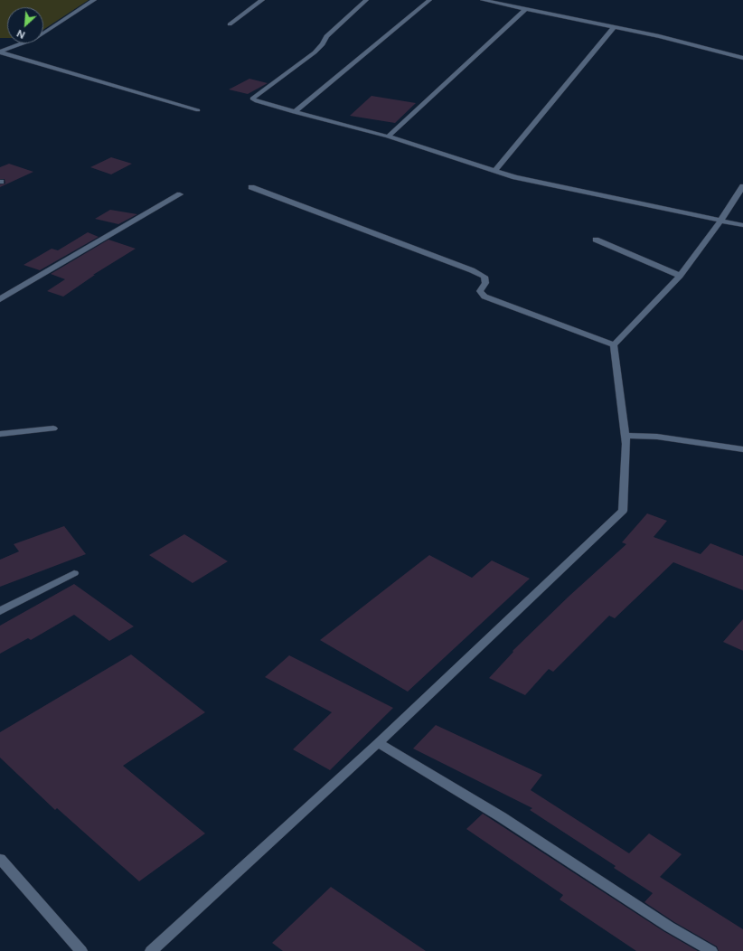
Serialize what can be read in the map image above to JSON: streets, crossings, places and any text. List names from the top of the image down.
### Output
{
  "north": "bottom left"
}
